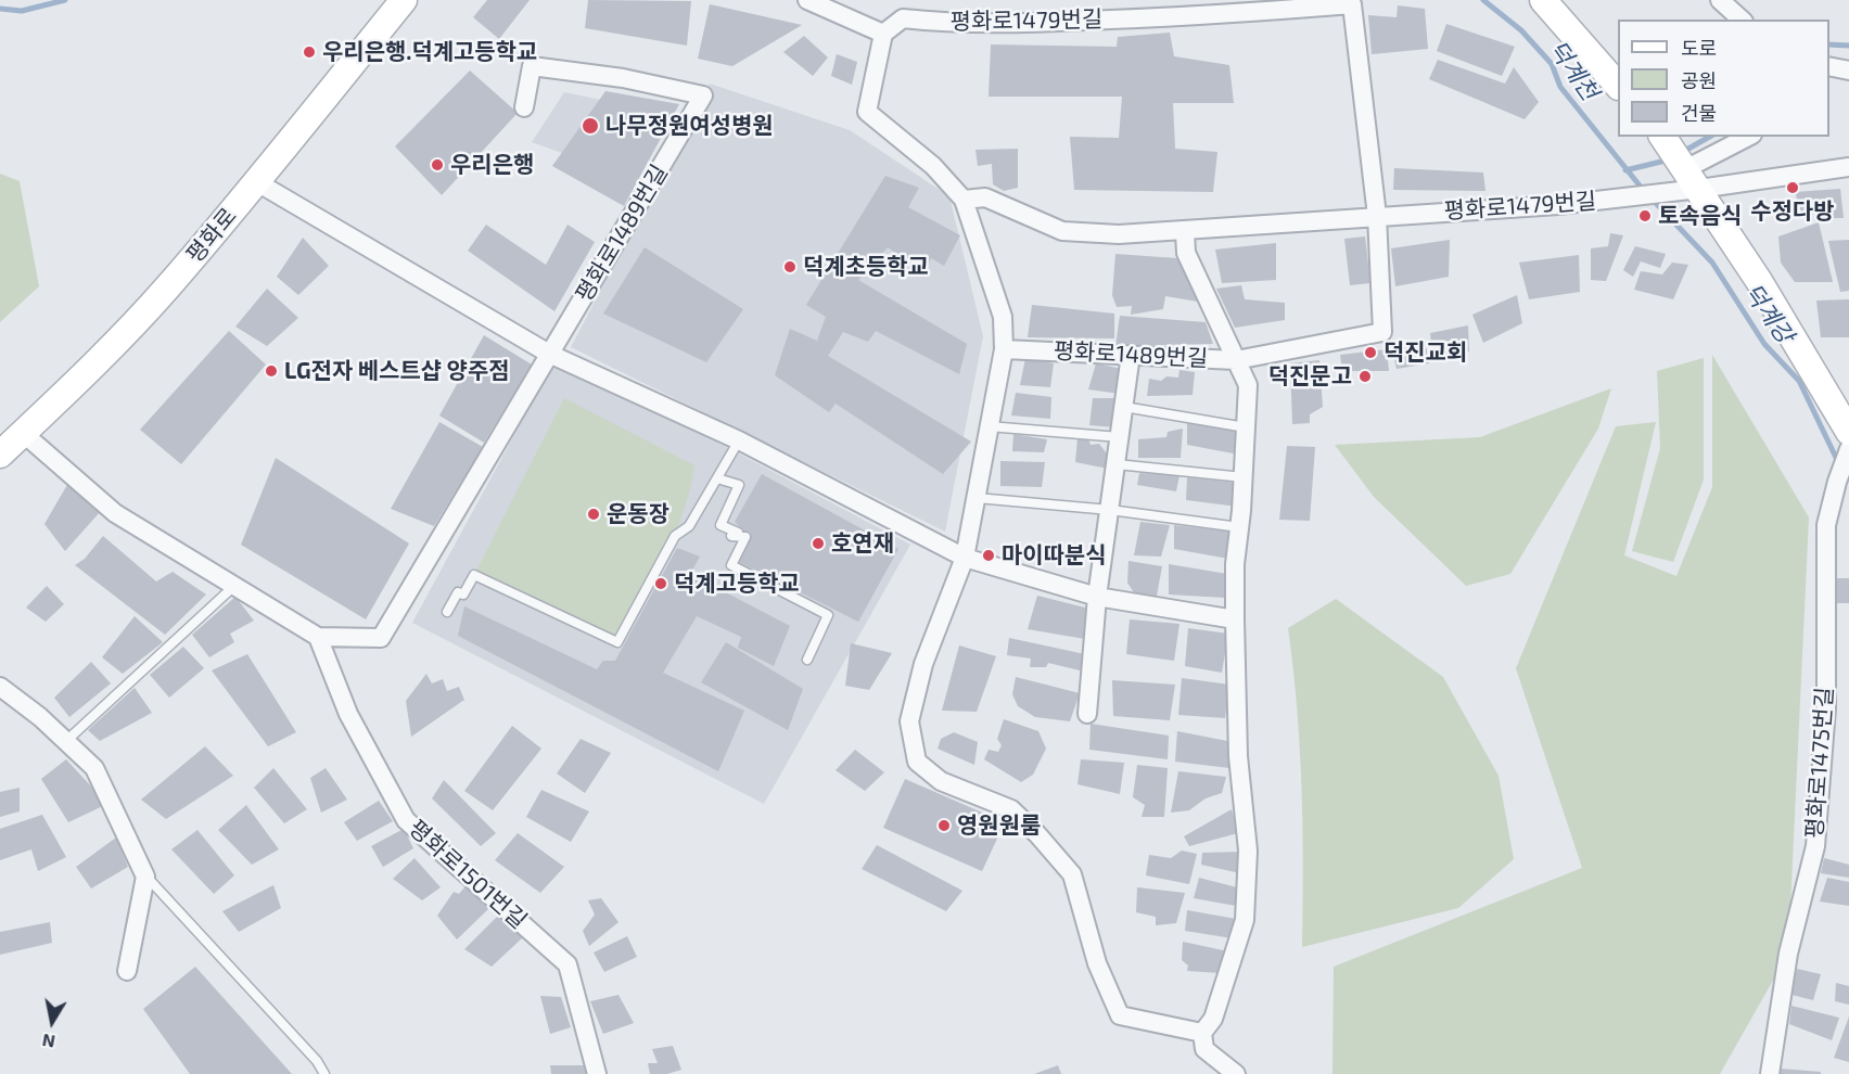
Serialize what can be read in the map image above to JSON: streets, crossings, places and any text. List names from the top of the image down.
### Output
{
  "streets": {
    "main road": ["평화로"],
    "street": [
      "평화로1479번길",
      "평화로1489번길",
      "평화로1475번길",
      "평화로1501번길"
    ]
  },
  "crossings": [
    ["평화로1479번길", "평화로1489번길"]
  ],
  "water": ["덕계천", "덕계강"],
  "places": [
    "우리은행.덕계고등학교",
    "나무정원여성병원",
    "우리은행",
    "수정다방",
    "토속음식",
    "덕계초등학교",
    "덕진교회",
    "LG전자 베스트샵 양주점",
    "덕진문고",
    "운동장",
    "호연재",
    "마이따분식",
    "덕계고등학교",
    "영원원룸"
  ],
  "legend": ["도로", "공원", "건물"],
  "north": "bottom"
}
